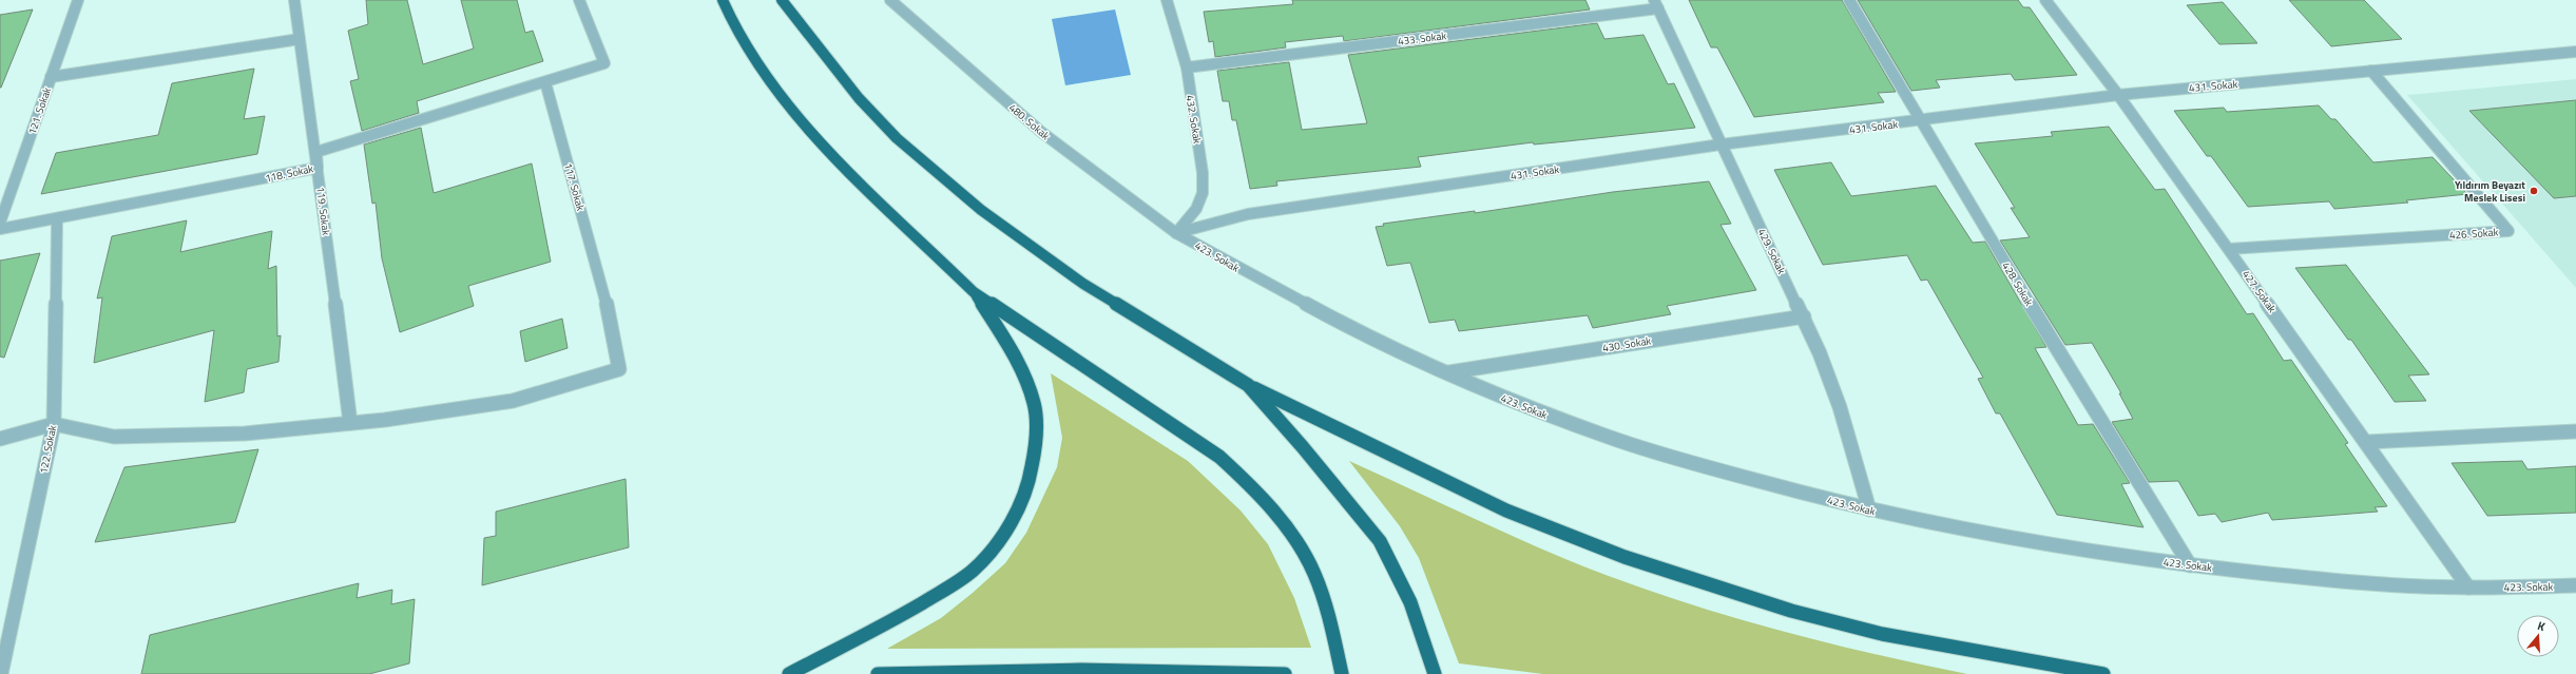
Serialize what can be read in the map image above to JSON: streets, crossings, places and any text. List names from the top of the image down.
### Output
{
  "streets": {
    "street": [
      "433. Sokak",
      "431. Sokak",
      "121. Sokak",
      "432. Sokak",
      "480. Sokak",
      "118. Sokak",
      "117. Sokak",
      "119. Sokak",
      "426. Sokak",
      "429. Sokak",
      "423. Sokak",
      "428. Sokak",
      "427. Sokak",
      "430. Sokak",
      "122. Sokak"
    ]
  },
  "crossings": [
    ["433. Sokak", "432. Sokak"],
    ["433. Sokak", "429. Sokak"],
    ["431. Sokak", "432. Sokak"],
    ["431. Sokak", "480. Sokak"],
    ["431. Sokak", "426. Sokak"],
    ["431. Sokak", "429. Sokak"],
    ["431. Sokak", "423. Sokak"],
    ["431. Sokak", "428. Sokak"],
    ["431. Sokak", "427. Sokak"],
    ["432. Sokak", "480. Sokak"],
    ["432. Sokak", "423. Sokak"],
    ["480. Sokak", "423. Sokak"],
    ["118. Sokak", "117. Sokak"],
    ["118. Sokak", "119. Sokak"],
    ["118. Sokak", "122. Sokak"],
    ["117. Sokak", "119. Sokak"],
    ["426. Sokak", "427. Sokak"],
    ["429. Sokak", "423. Sokak"],
    ["429. Sokak", "430. Sokak"],
    ["423. Sokak", "428. Sokak"],
    ["423. Sokak", "427. Sokak"],
    ["423. Sokak", "430. Sokak"]
  ],
  "places": ["Yıldırım Beyazıt Meslek Lisesi"],
  "north": "top"
}
